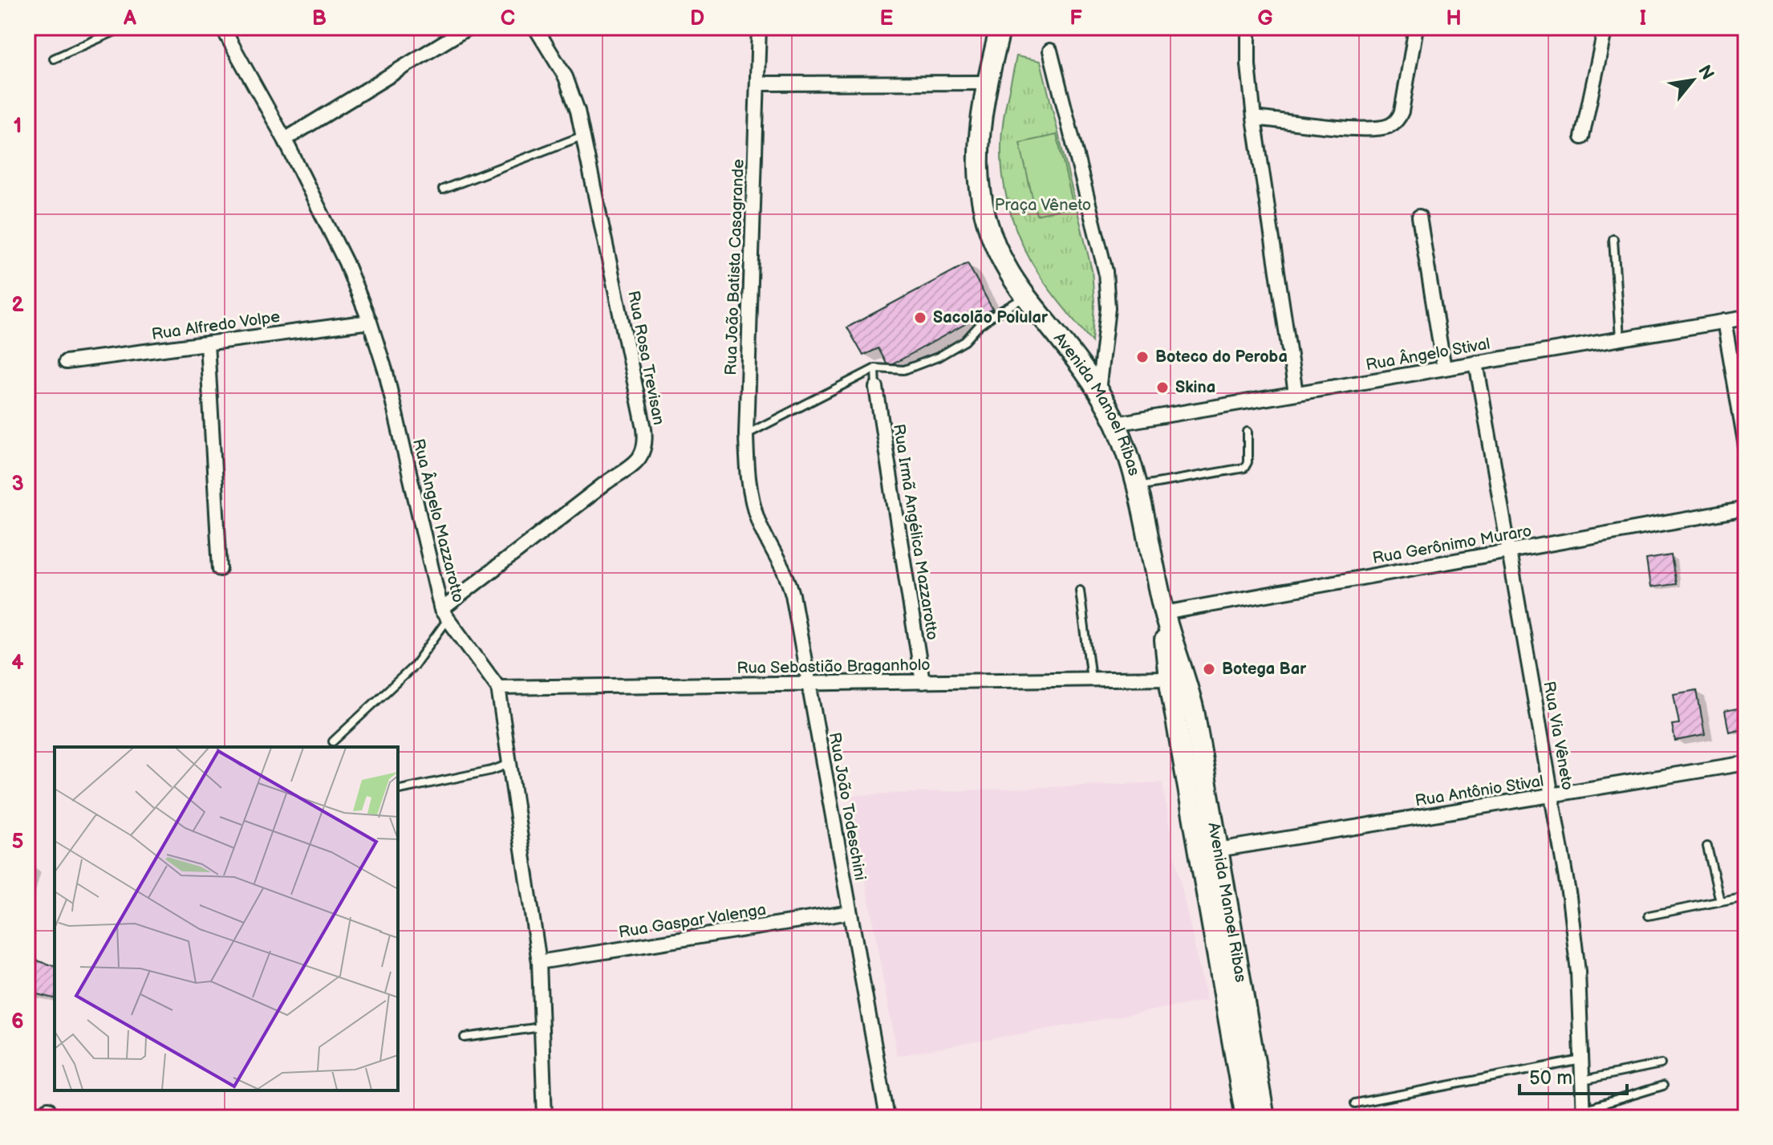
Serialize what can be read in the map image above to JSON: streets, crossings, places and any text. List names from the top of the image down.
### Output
{
  "streets": {
    "main road": ["Avenida Manoel Ribas"],
    "street": [
      "Rua João Batista Casagrande",
      "Rua Alfredo Volpe",
      "Rua Ângelo Stival",
      "Rua Rosa Trevisan",
      "Rua Ângelo Mazzarotto",
      "Rua Irmã Angélica Mazzarotto",
      "Rua Gerônimo Muraro",
      "Rua Sebastião Braganholo",
      "Rua Via Vêneto",
      "Rua Antônio Stival",
      "Rua João Todeschini",
      "Rua Gaspar Valenga"
    ]
  },
  "crossings": [
    ["Rua João Batista Casagrande", "Rua João Todeschini"],
    ["Rua Alfredo Volpe", "Rua Ângelo Mazzarotto"],
    ["Rua Ângelo Stival", "Avenida Manoel Ribas"],
    ["Rua Ângelo Stival", "Rua Via Vêneto"],
    ["Rua Rosa Trevisan", "Rua Ângelo Mazzarotto"],
    ["Avenida Manoel Ribas", "Rua Gerônimo Muraro"],
    ["Avenida Manoel Ribas", "Rua Sebastião Braganholo"],
    ["Avenida Manoel Ribas", "Rua Antônio Stival"],
    ["Rua Ângelo Mazzarotto", "Rua Sebastião Braganholo"],
    ["Rua Ângelo Mazzarotto", "Rua Gaspar Valenga"],
    ["Rua Irmã Angélica Mazzarotto", "Rua Sebastião Braganholo"],
    ["Rua Gerônimo Muraro", "Rua Via Vêneto"],
    ["Rua Sebastião Braganholo", "Rua João Todeschini"],
    ["Rua Via Vêneto", "Rua Antônio Stival"],
    ["Rua João Todeschini", "Rua Gaspar Valenga"]
  ],
  "parks": ["Praça Vêneto"],
  "places": [
    "Sacolão Polular",
    "Boteco do Peroba",
    "Skina",
    "Botega Bar"
  ],
  "scale_bar": "50 m",
  "north": "top right",
  "grid": {
    "columns": [
      "A",
      "B",
      "C",
      "D",
      "E",
      "F",
      "G",
      "H",
      "I"
    ],
    "rows": [
      "1",
      "2",
      "3",
      "4",
      "5",
      "6"
    ]
  }
}
